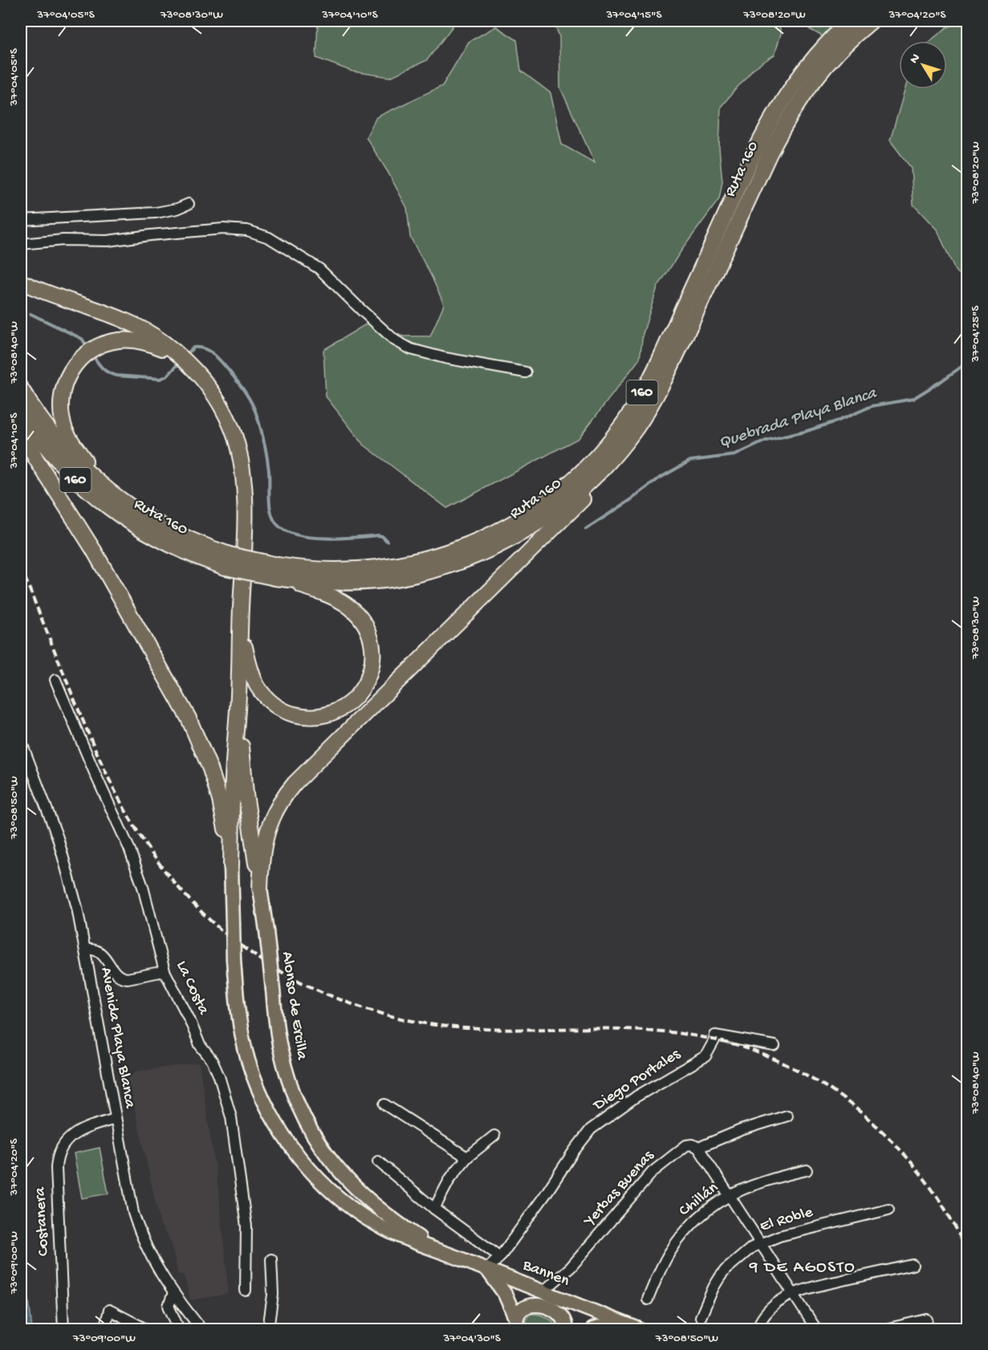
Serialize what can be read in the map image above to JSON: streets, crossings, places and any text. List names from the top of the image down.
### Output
{
  "streets": {
    "highway": ["Ruta 160", "160"],
    "main road": ["Alonso de Ercilla", "Bannen"],
    "street": [
      "La Costa",
      "Avenida Playa Blanca",
      "Diego Portales",
      "Yerbas Buenas",
      "Chillán",
      "El Roble",
      "Costanera"
    ]
  },
  "crossings": [
    ["Alonso de Ercilla", "Bannen"],
    ["Avenida Playa Blanca", "Costanera"],
    ["Diego Portales", "Bannen"],
    ["Yerbas Buenas", "Bannen"]
  ],
  "districts": ["9 DE AGOSTO"],
  "water": ["Quebrada Playa Blanca"],
  "north": "top left",
  "coordinates": [
    "37°04'05\"S",
    "73°08'30\"W",
    "37°04'10\"S",
    "37°04'15\"S",
    "73°08'20\"W",
    "37°04'20\"S",
    "37°04'25\"S",
    "73°08'40\"W",
    "73°08'50\"W",
    "73°09'00\"W",
    "37°04'30\"S"
  ]
}
